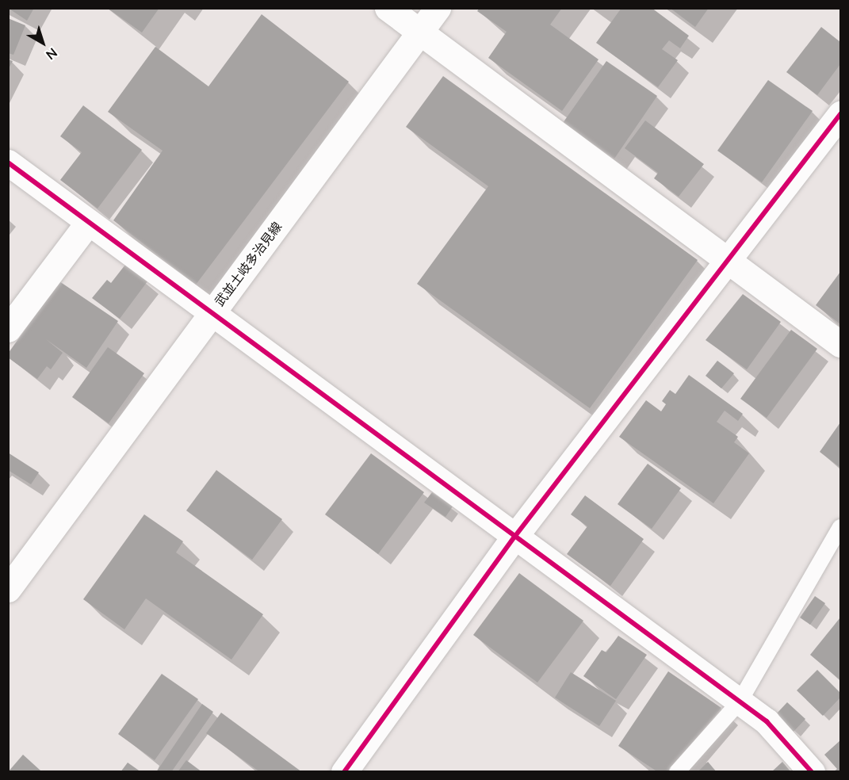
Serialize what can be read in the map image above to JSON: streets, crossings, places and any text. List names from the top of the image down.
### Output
{
  "streets": {
    "street": ["武並土岐多治見線"]
  },
  "north": "bottom right"
}
